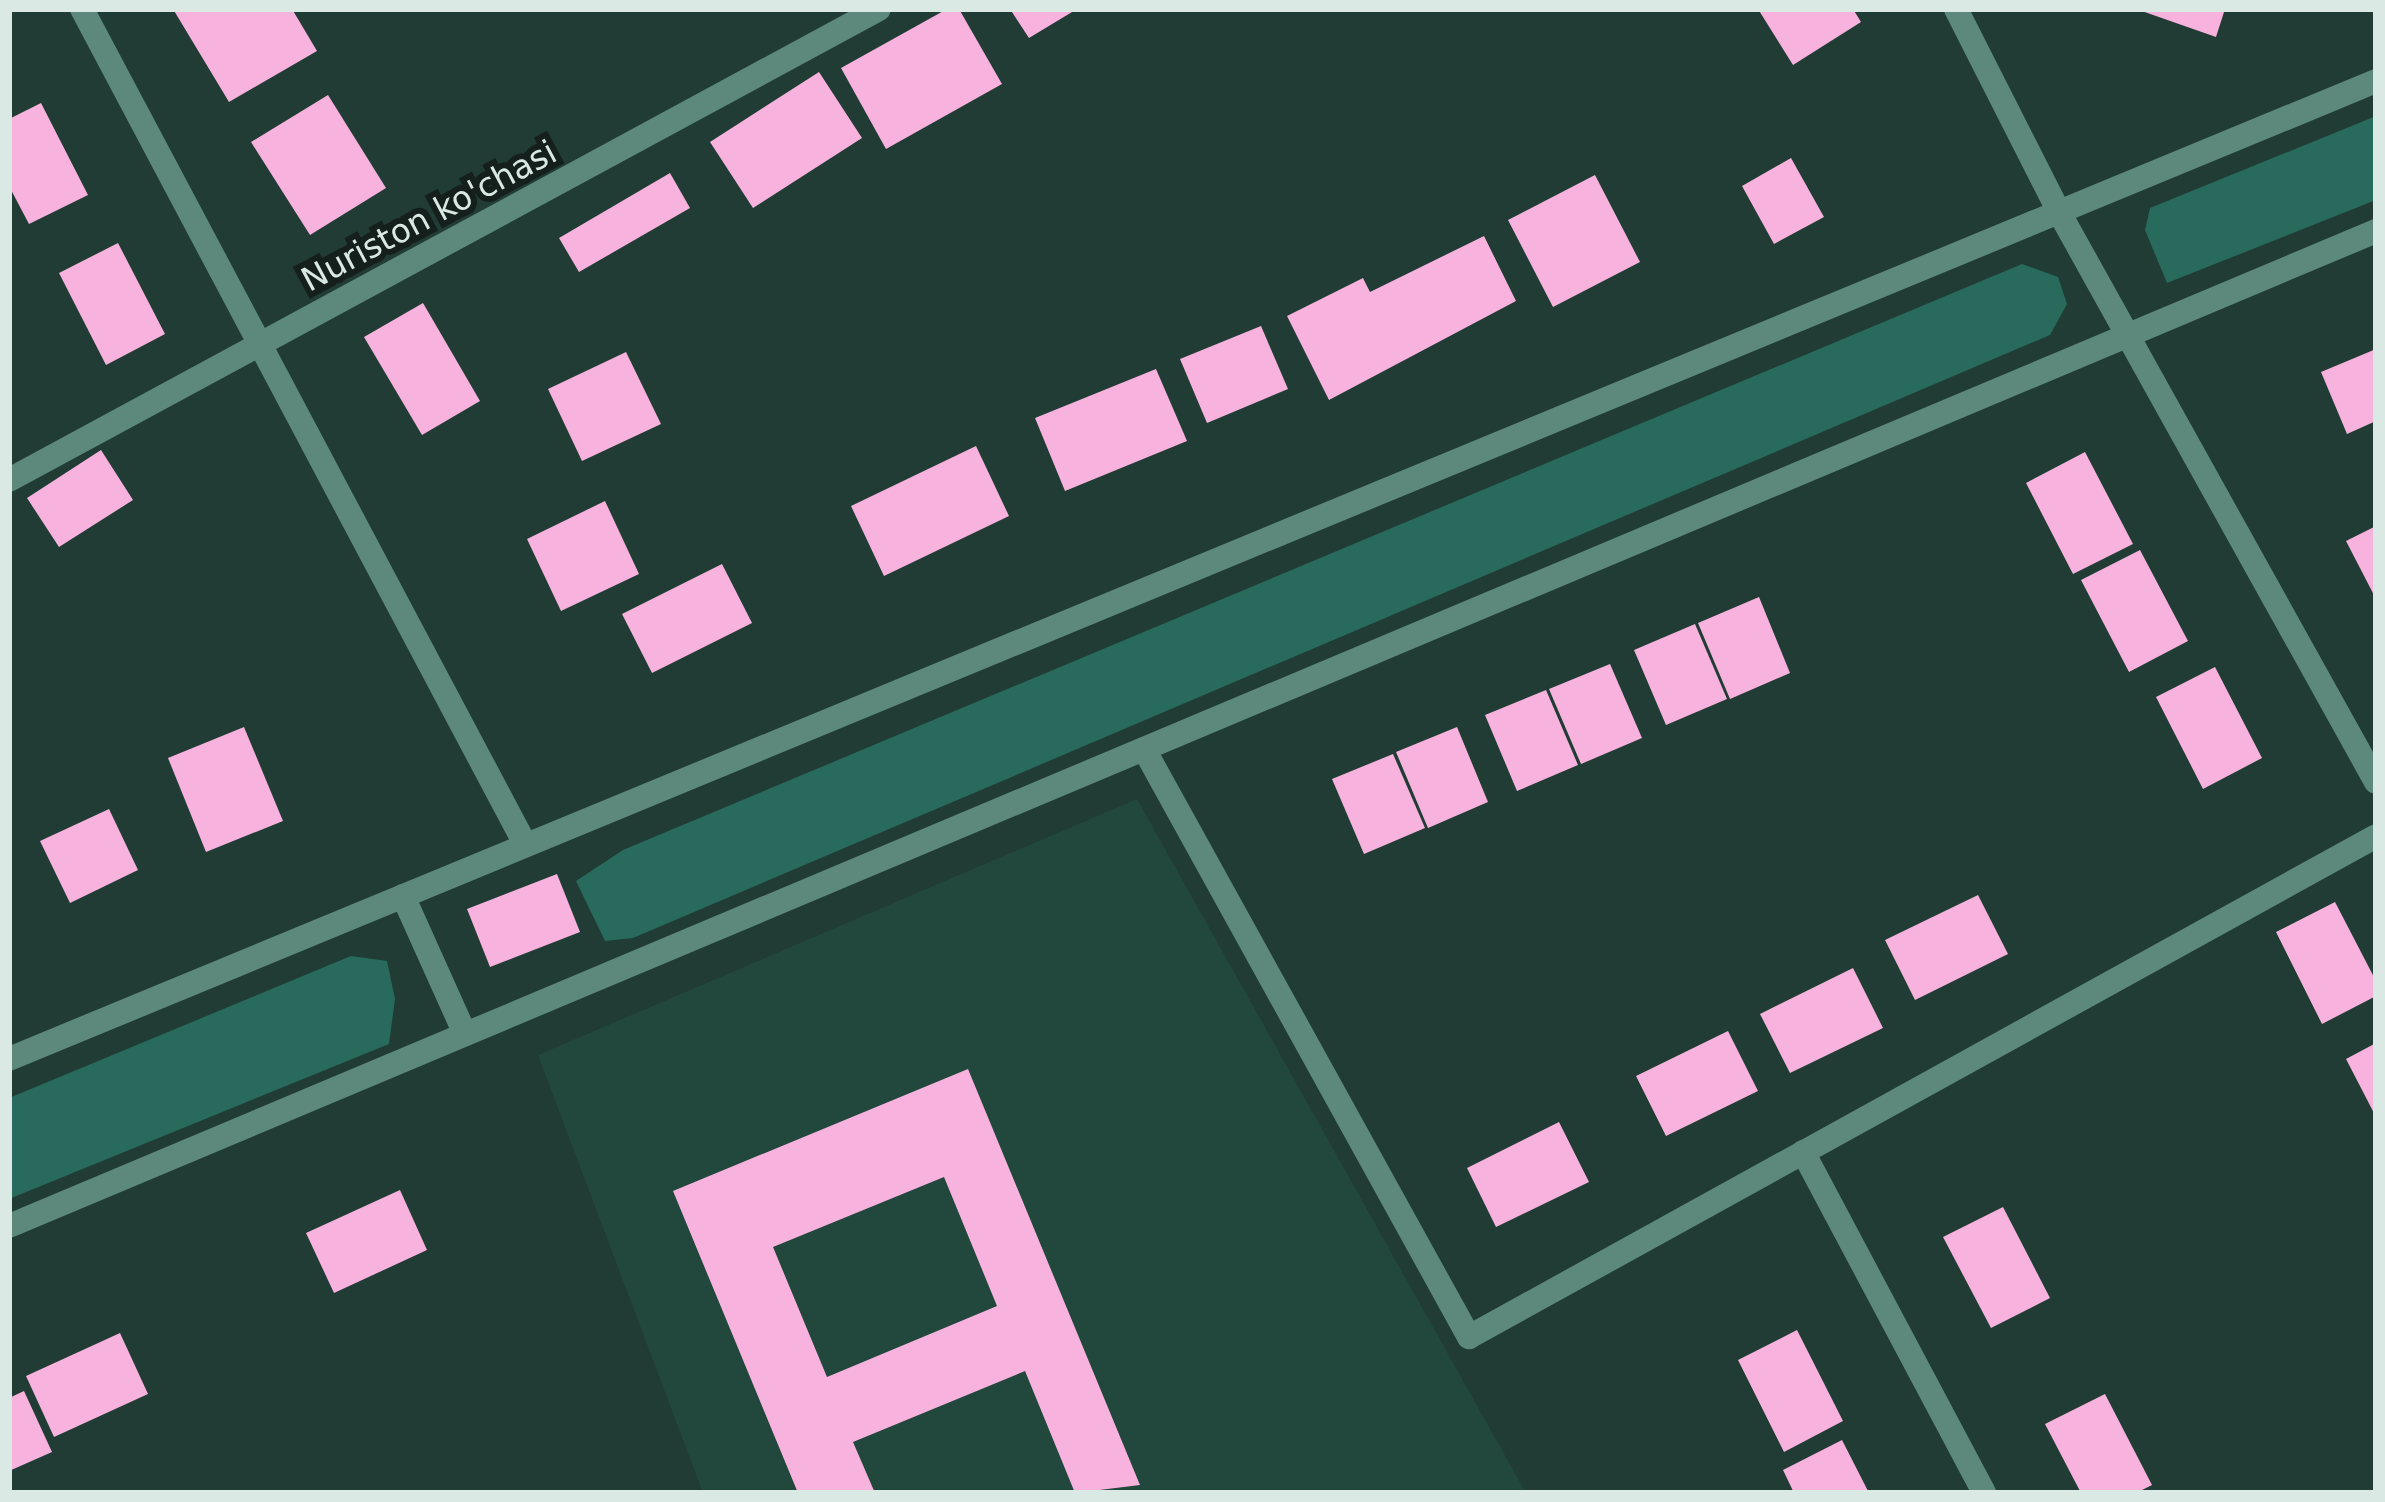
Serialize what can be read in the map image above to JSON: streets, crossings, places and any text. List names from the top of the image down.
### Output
{
  "streets": {
    "street": ["Nuriston ko'chasi"]
  }
}
